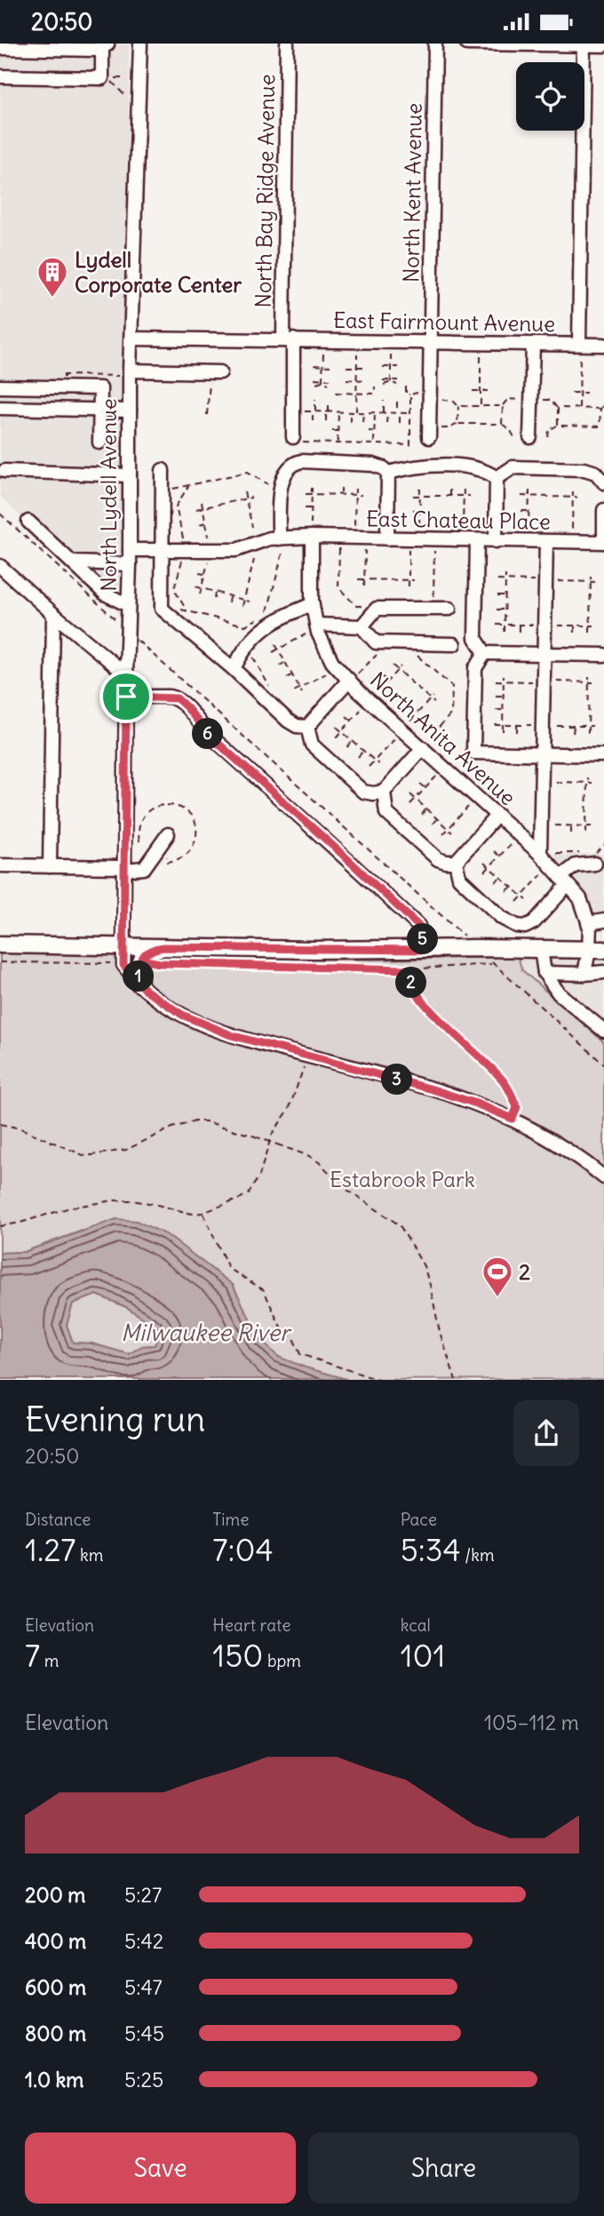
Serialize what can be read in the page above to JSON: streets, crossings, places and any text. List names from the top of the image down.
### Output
{
  "streets": {
    "street": [
      "North Bay Ridge Avenue",
      "North Kent Avenue",
      "East Fairmount Avenue",
      "North Lydell Avenue",
      "East Chateau Place",
      "North Anita Avenue"
    ]
  },
  "crossings": [
    ["North Bay Ridge Avenue", "East Fairmount Avenue"],
    ["North Kent Avenue", "East Fairmount Avenue"],
    ["East Fairmount Avenue", "North Lydell Avenue"],
    ["North Lydell Avenue", "East Chateau Place"],
    ["East Chateau Place", "North Anita Avenue"]
  ],
  "water": ["Milwaukee River"],
  "parks": ["Estabrook Park"],
  "places": {
    "building": ["Lydell Corporate Center"],
    "sports": ["2"]
  },
  "page": {
    "status": "20:50",
    "pins": [
      "6",
      "5",
      "1",
      "2",
      "3"
    ],
    "heading": ["Evening run", "20:50"],
    "stats": [
      ["Distance", "1.27 km"],
      ["Time", "7:04"],
      ["Pace", "5:34 /km"],
      ["Elevation", "7 m"],
      ["Heart rate", "150 bpm"],
      ["kcal", "101"]
    ],
    "chart": ["Elevation", "105–112 m"],
    "list": [
      {
        "name": "200 m",
        "note": "5:27"
      },
      {
        "name": "400 m",
        "note": "5:42"
      },
      {
        "name": "600 m",
        "note": "5:47"
      },
      {
        "name": "800 m",
        "note": "5:45"
      },
      {
        "name": "1.0 km",
        "note": "5:25"
      }
    ],
    "buttons": ["Save", "Share"]
  }
}
